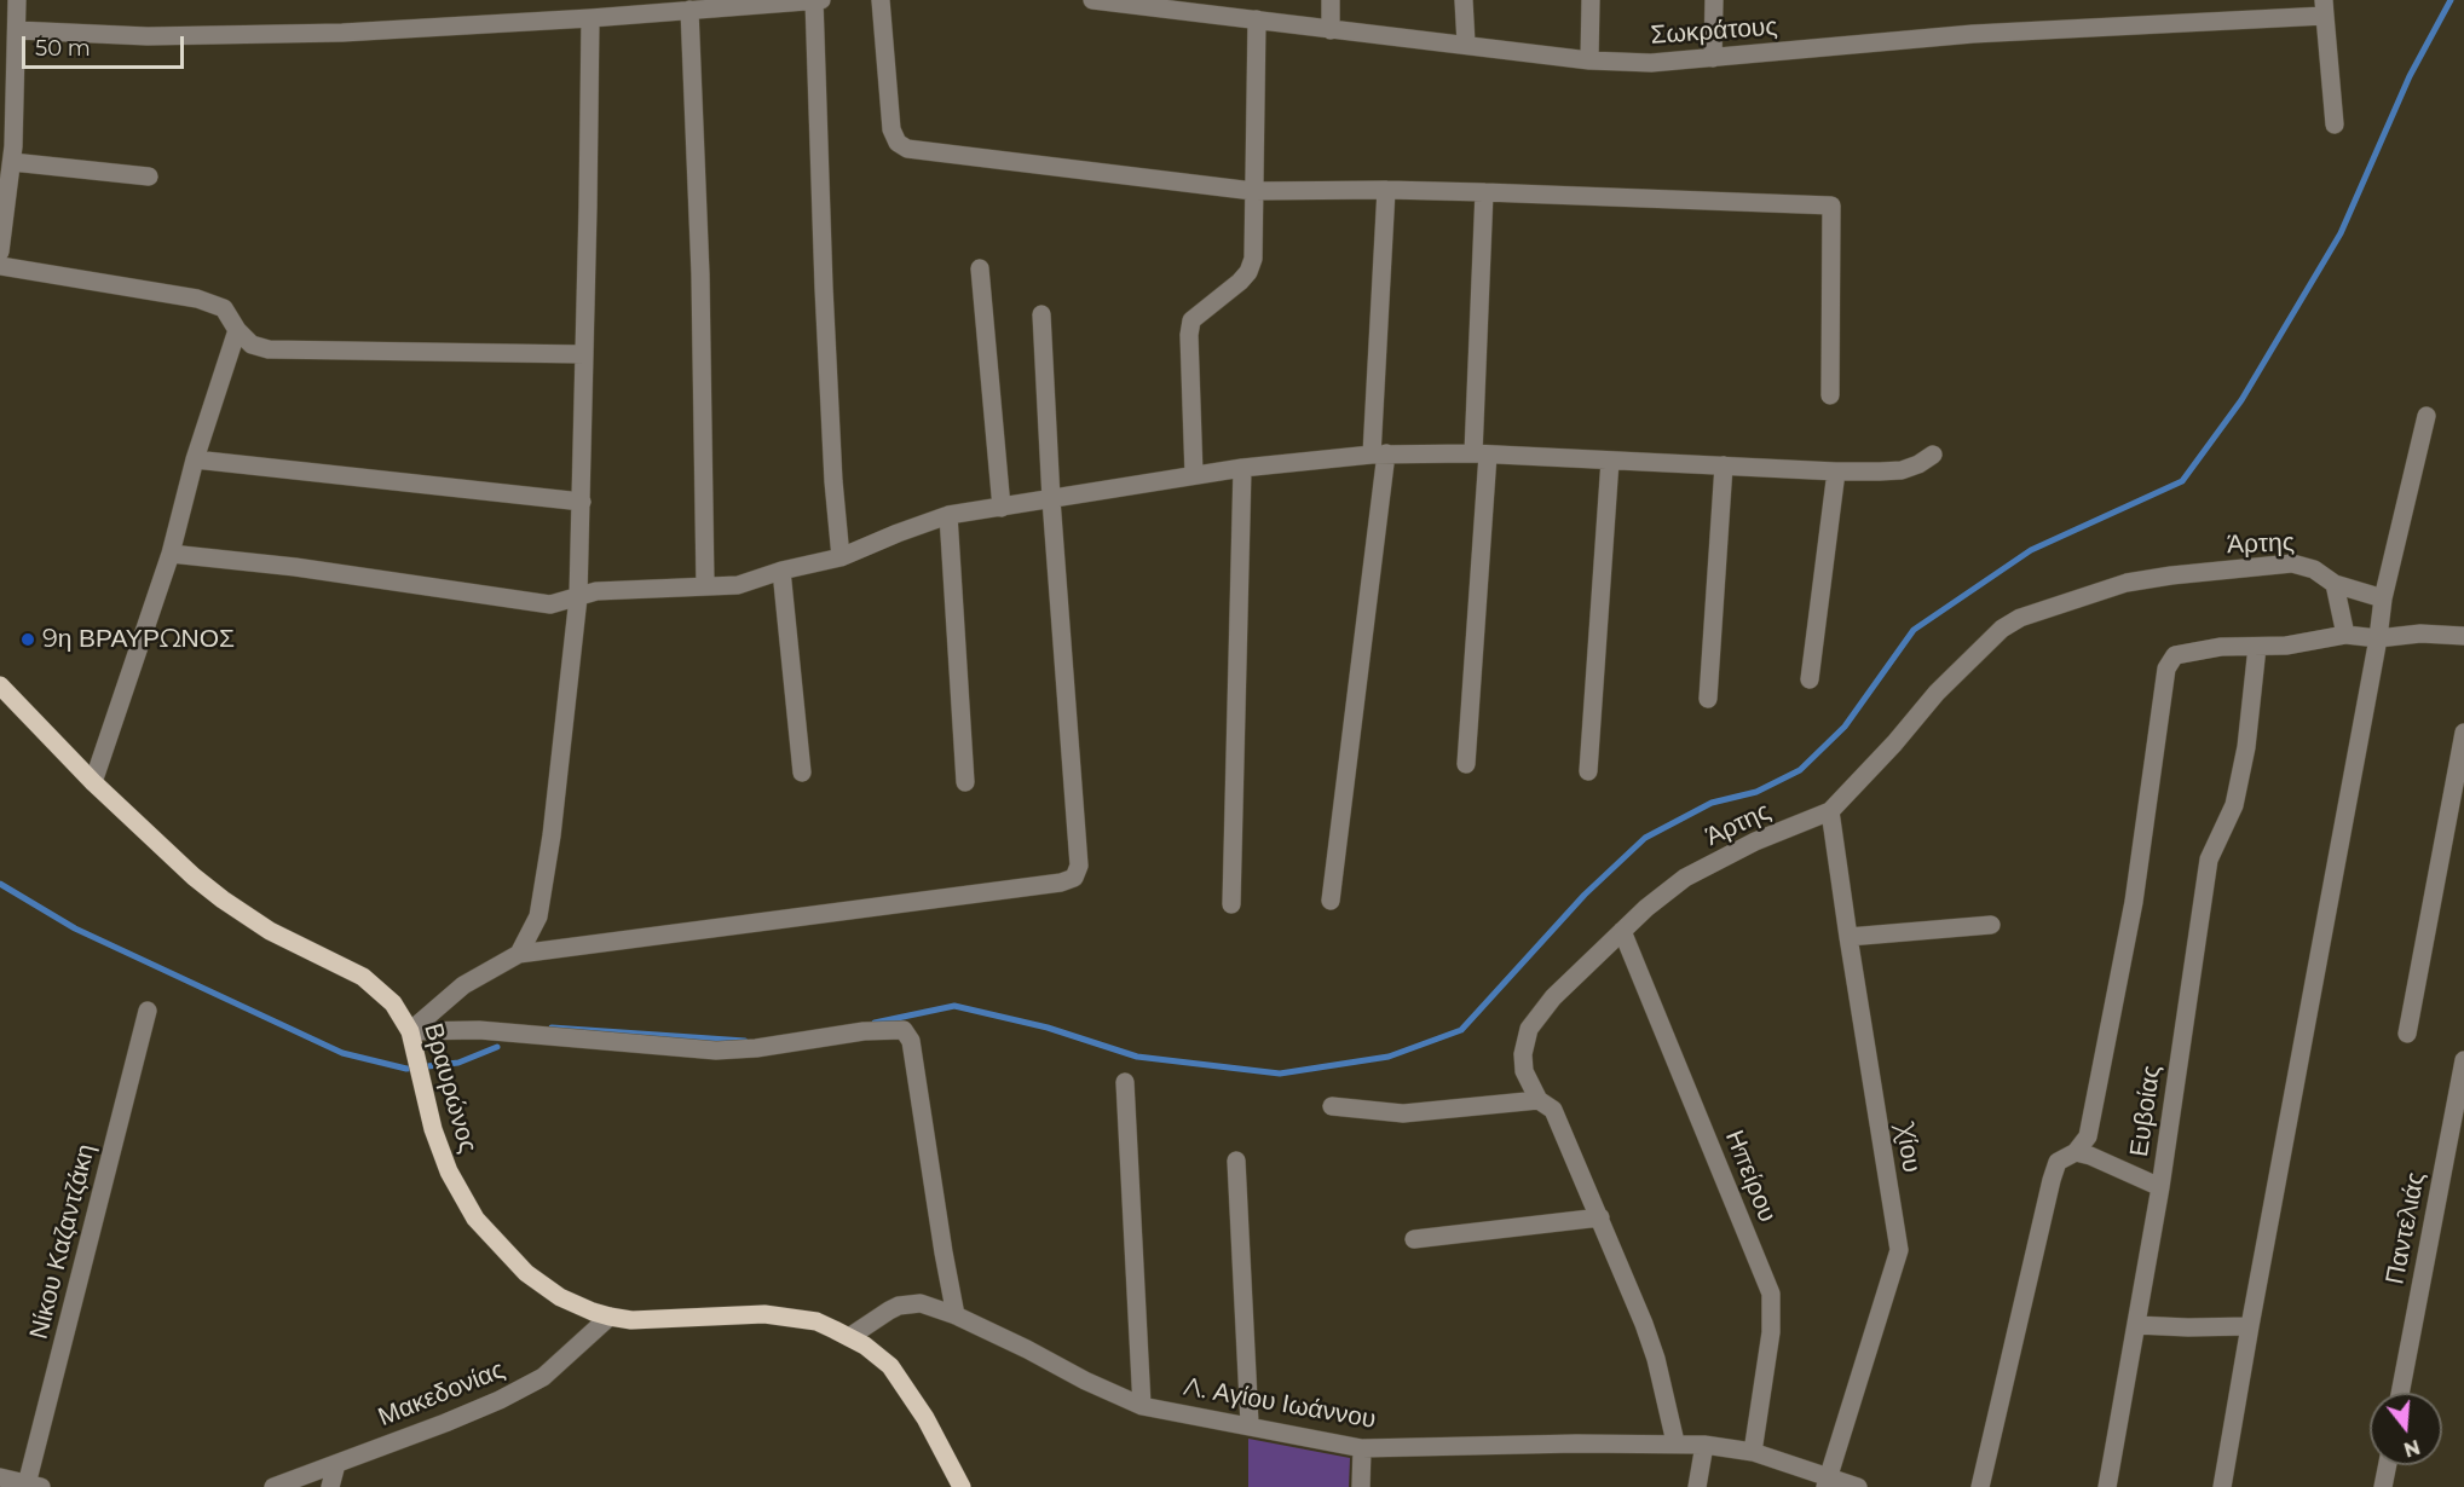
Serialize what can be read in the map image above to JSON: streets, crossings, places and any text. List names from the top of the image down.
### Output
{
  "streets": {
    "main road": ["Βραυρώνος"],
    "street": [
      "Σωκράτους",
      "Άρτης",
      "Ευβοίας",
      "Χίου",
      "Ηπείρου",
      "Παντελιάς",
      "Νίκου Καζαντζάκη",
      "Μακεδονίας",
      "Λ. Αγίου Ιωάννου"
    ]
  },
  "crossings": [
    ["Άρτης", "Χίου"],
    ["Άρτης", "Ηπείρου"],
    ["Άρτης", "Λ. Αγίου Ιωάννου"],
    ["Βραυρώνος", "Μακεδονίας"],
    ["Βραυρώνος", "Λ. Αγίου Ιωάννου"],
    ["Χίου", "Λ. Αγίου Ιωάννου"],
    ["Ηπείρου", "Λ. Αγίου Ιωάννου"]
  ],
  "places": ["9η ΒΡΑΥΡΩΝΟΣ"],
  "scale_bar": "50 m",
  "north": "bottom"
}
